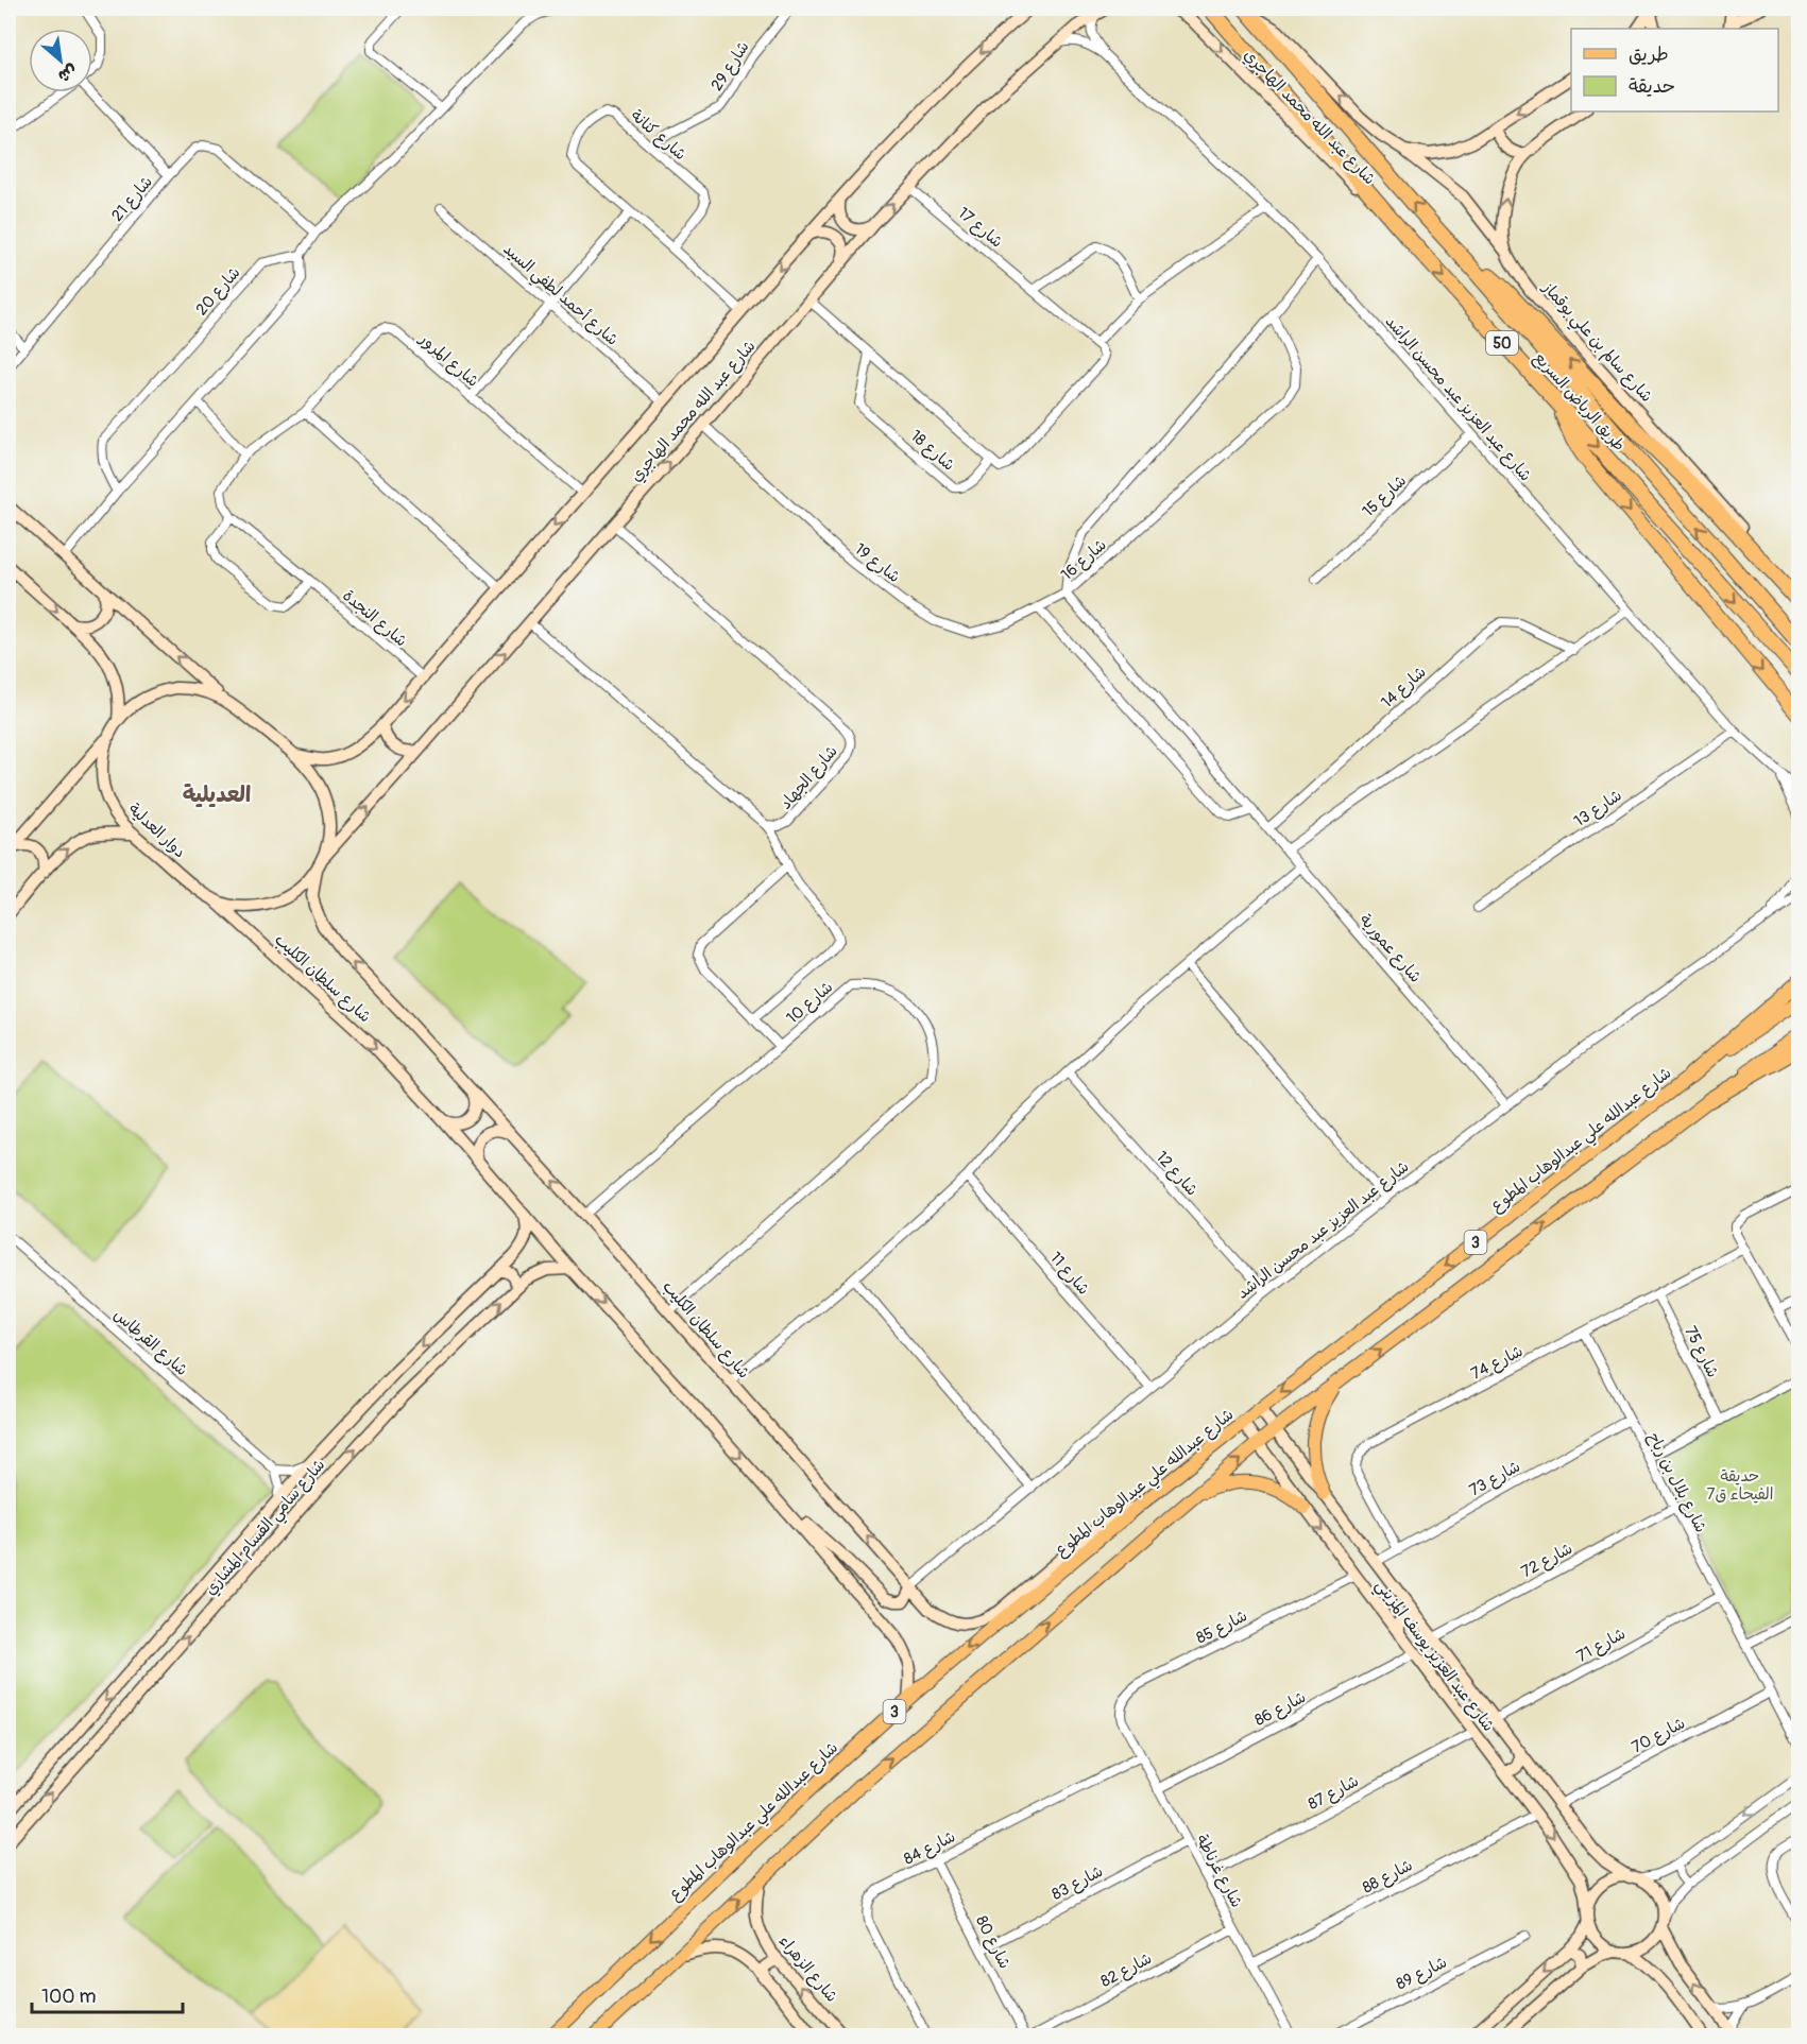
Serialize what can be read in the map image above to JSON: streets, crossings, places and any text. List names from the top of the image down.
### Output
{
  "streets": {
    "highway": ["50", "طريق الرياض السريع"],
    "main road": ["شارع عبدالله علي عبدالوهاب المطوع", "3"],
    "street": [
      "شارع 29",
      "شارع عبد الله محمد الهاجري",
      "شارع كنانة",
      "شارع 21",
      "شارع 17",
      "شارع 20",
      "شارع أحمد لطفي السيد",
      "شارع سالم بن علي بوقماز",
      "شارع المرور",
      "شارع عبد العزيز عبد محسن الراشد",
      "شارع 18",
      "شارع 15",
      "شارع 16",
      "شارع 19",
      "شارع النجدة",
      "شارع 14",
      "شارع الجهاد",
      "شارع 13",
      "دوار العدلية",
      "شارع عمورية",
      "شارع سلطان الكليب",
      "شارع 10",
      "شارع 12",
      "شارع 11",
      "شارع القرطاس",
      "شارع 75",
      "شارع 74",
      "شارع 73",
      "شارع بلال بن رباح",
      "شارع سامي القسام المشاري",
      "شارع 72",
      "شارع 85",
      "شارع 71",
      "شارع عبد العزيز يوسف المزيني",
      "شارع 86",
      "شارع 70",
      "شارع 87",
      "شارع 84",
      "شارع غرناطة",
      "شارع 88",
      "شارع 83",
      "شارع 80",
      "شارع الزهراء",
      "شارع 82",
      "شارع 89"
    ]
  },
  "crossings": [
    ["شارع 29", "شارع كنانة"],
    ["شارع عبد الله محمد الهاجري", "شارع كنانة"],
    ["شارع عبد الله محمد الهاجري", "شارع 17"],
    ["شارع عبد الله محمد الهاجري", "شارع أحمد لطفي السيد"],
    ["شارع عبد الله محمد الهاجري", "شارع المرور"],
    ["شارع عبد الله محمد الهاجري", "شارع عبد العزيز عبد محسن الراشد"],
    ["شارع عبد الله محمد الهاجري", "طريق الرياض السريع"],
    ["شارع عبد الله محمد الهاجري", "شارع 18"],
    ["شارع عبد الله محمد الهاجري", "شارع 19"],
    ["شارع عبد الله محمد الهاجري", "شارع النجدة"],
    ["شارع عبد الله محمد الهاجري", "شارع الجهاد"],
    ["شارع عبد الله محمد الهاجري", "دوار العدلية"],
    ["شارع عبد الله محمد الهاجري", "شارع سلطان الكليب"],
    ["شارع المرور", "شارع النجدة"],
    ["شارع عبد العزيز عبد محسن الراشد", "شارع 15"],
    ["شارع عبد العزيز عبد محسن الراشد", "شارع 16"],
    ["شارع عبد العزيز عبد محسن الراشد", "شارع 13"],
    ["شارع عبد العزيز عبد محسن الراشد", "شارع عمورية"],
    ["شارع عبد العزيز عبد محسن الراشد", "شارع سلطان الكليب"],
    ["شارع عبد العزيز عبد محسن الراشد", "شارع 12"],
    ["شارع عبد العزيز عبد محسن الراشد", "شارع 11"],
    ["شارع 16", "شارع 19"],
    ["شارع 16", "شارع عمورية"],
    ["شارع 19", "شارع عمورية"],
    ["شارع 14", "شارع عمورية"],
    ["دوار العدلية", "شارع سلطان الكليب"],
    ["شارع سلطان الكليب", "شارع 10"],
    ["شارع سلطان الكليب", "شارع عبدالله علي عبدالوهاب المطوع"],
    ["شارع سلطان الكليب", "شارع سامي القسام المشاري"],
    ["شارع عبدالله علي عبدالوهاب المطوع", "شارع عبد العزيز يوسف المزيني"],
    ["3", "شارع عبد العزيز يوسف المزيني"],
    ["3", "شارع الزهراء"],
    ["شارع 75", "شارع 74"],
    ["شارع 74", "شارع 73"],
    ["شارع 74", "شارع بلال بن رباح"],
    ["شارع 73", "شارع بلال بن رباح"],
    ["شارع 73", "شارع عبد العزيز يوسف المزيني"],
    ["شارع بلال بن رباح", "شارع 72"],
    ["شارع بلال بن رباح", "شارع 71"],
    ["شارع بلال بن رباح", "شارع 70"],
    ["شارع 72", "شارع عبد العزيز يوسف المزيني"],
    ["شارع 85", "شارع عبد العزيز يوسف المزيني"],
    ["شارع 85", "شارع غرناطة"],
    ["شارع 71", "شارع عبد العزيز يوسف المزيني"],
    ["شارع عبد العزيز يوسف المزيني", "شارع 86"],
    ["شارع عبد العزيز يوسف المزيني", "شارع 70"],
    ["شارع عبد العزيز يوسف المزيني", "شارع 87"],
    ["شارع عبد العزيز يوسف المزيني", "شارع 88"],
    ["شارع 86", "شارع غرناطة"],
    ["شارع 87", "شارع غرناطة"],
    ["شارع 84", "شارع غرناطة"],
    ["شارع 84", "شارع 80"],
    ["شارع غرناطة", "شارع 88"],
    ["شارع غرناطة", "شارع 83"],
    ["شارع غرناطة", "شارع 82"],
    ["شارع 83", "شارع 80"]
  ],
  "districts": ["العديلية"],
  "parks": ["حديقة الفيحاء ق7"],
  "legend": ["طريق", "حديقة"],
  "scale_bar": "100 m",
  "north": "bottom right"
}
